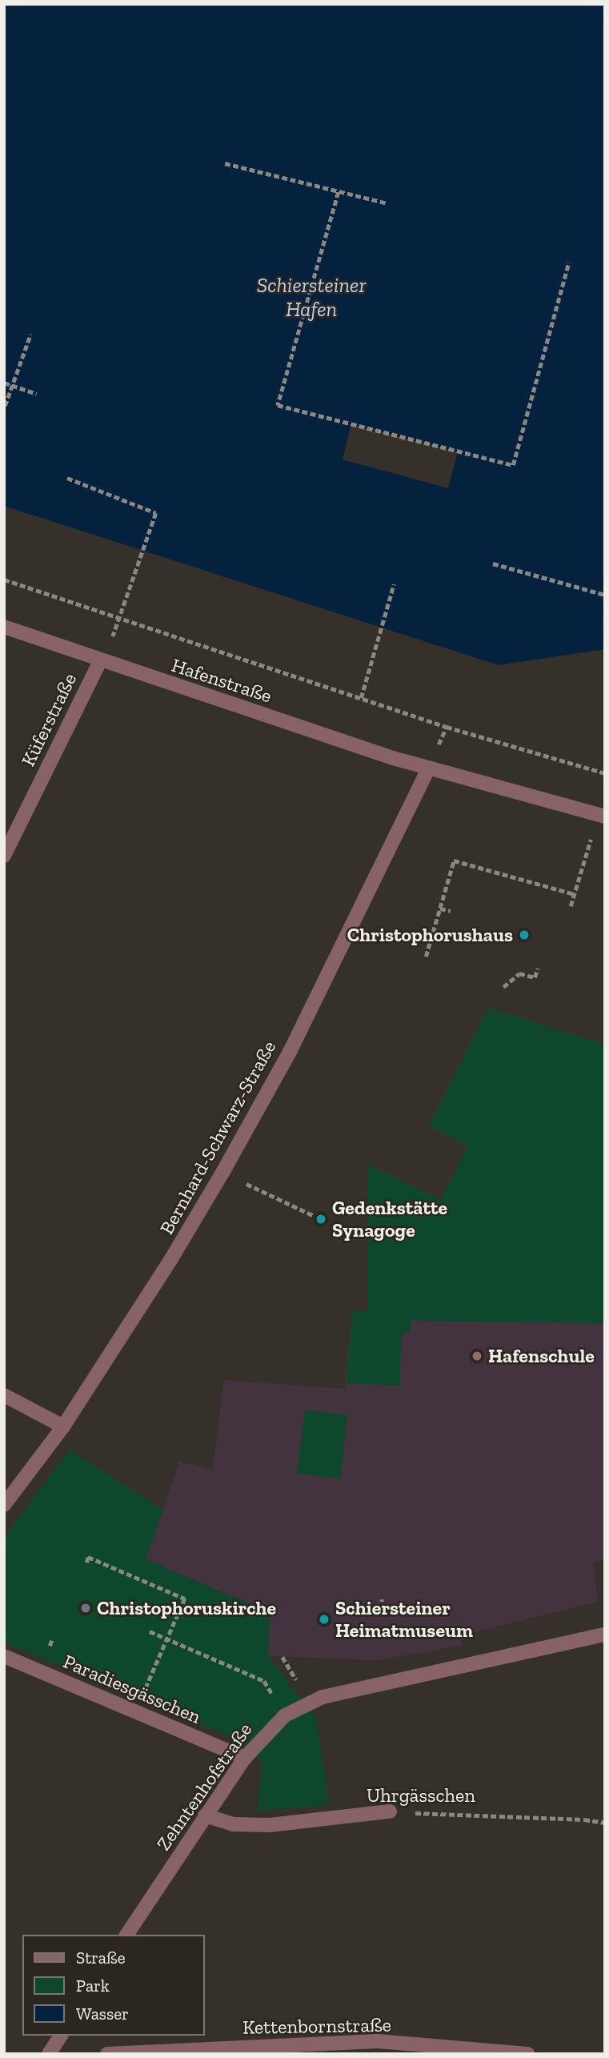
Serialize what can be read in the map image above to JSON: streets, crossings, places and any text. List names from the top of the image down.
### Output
{
  "streets": {
    "street": [
      "Hafenstraße",
      "Küferstraße",
      "Bernhard-Schwarz-Straße",
      "Paradiesgässchen",
      "Zehntenhofstraße",
      "Uhrgässchen",
      "Kettenbornstraße"
    ]
  },
  "crossings": [
    ["Hafenstraße", "Küferstraße"],
    ["Hafenstraße", "Bernhard-Schwarz-Straße"],
    ["Paradiesgässchen", "Zehntenhofstraße"],
    ["Zehntenhofstraße", "Uhrgässchen"]
  ],
  "water": ["Schiersteiner Hafen"],
  "places": [
    "Christophorushaus",
    "Gedenkstätte Synagoge",
    "Hafenschule",
    "Christophoruskirche",
    "Schiersteiner Heimatmuseum"
  ],
  "legend": ["Straße", "Park", "Wasser"]
}
